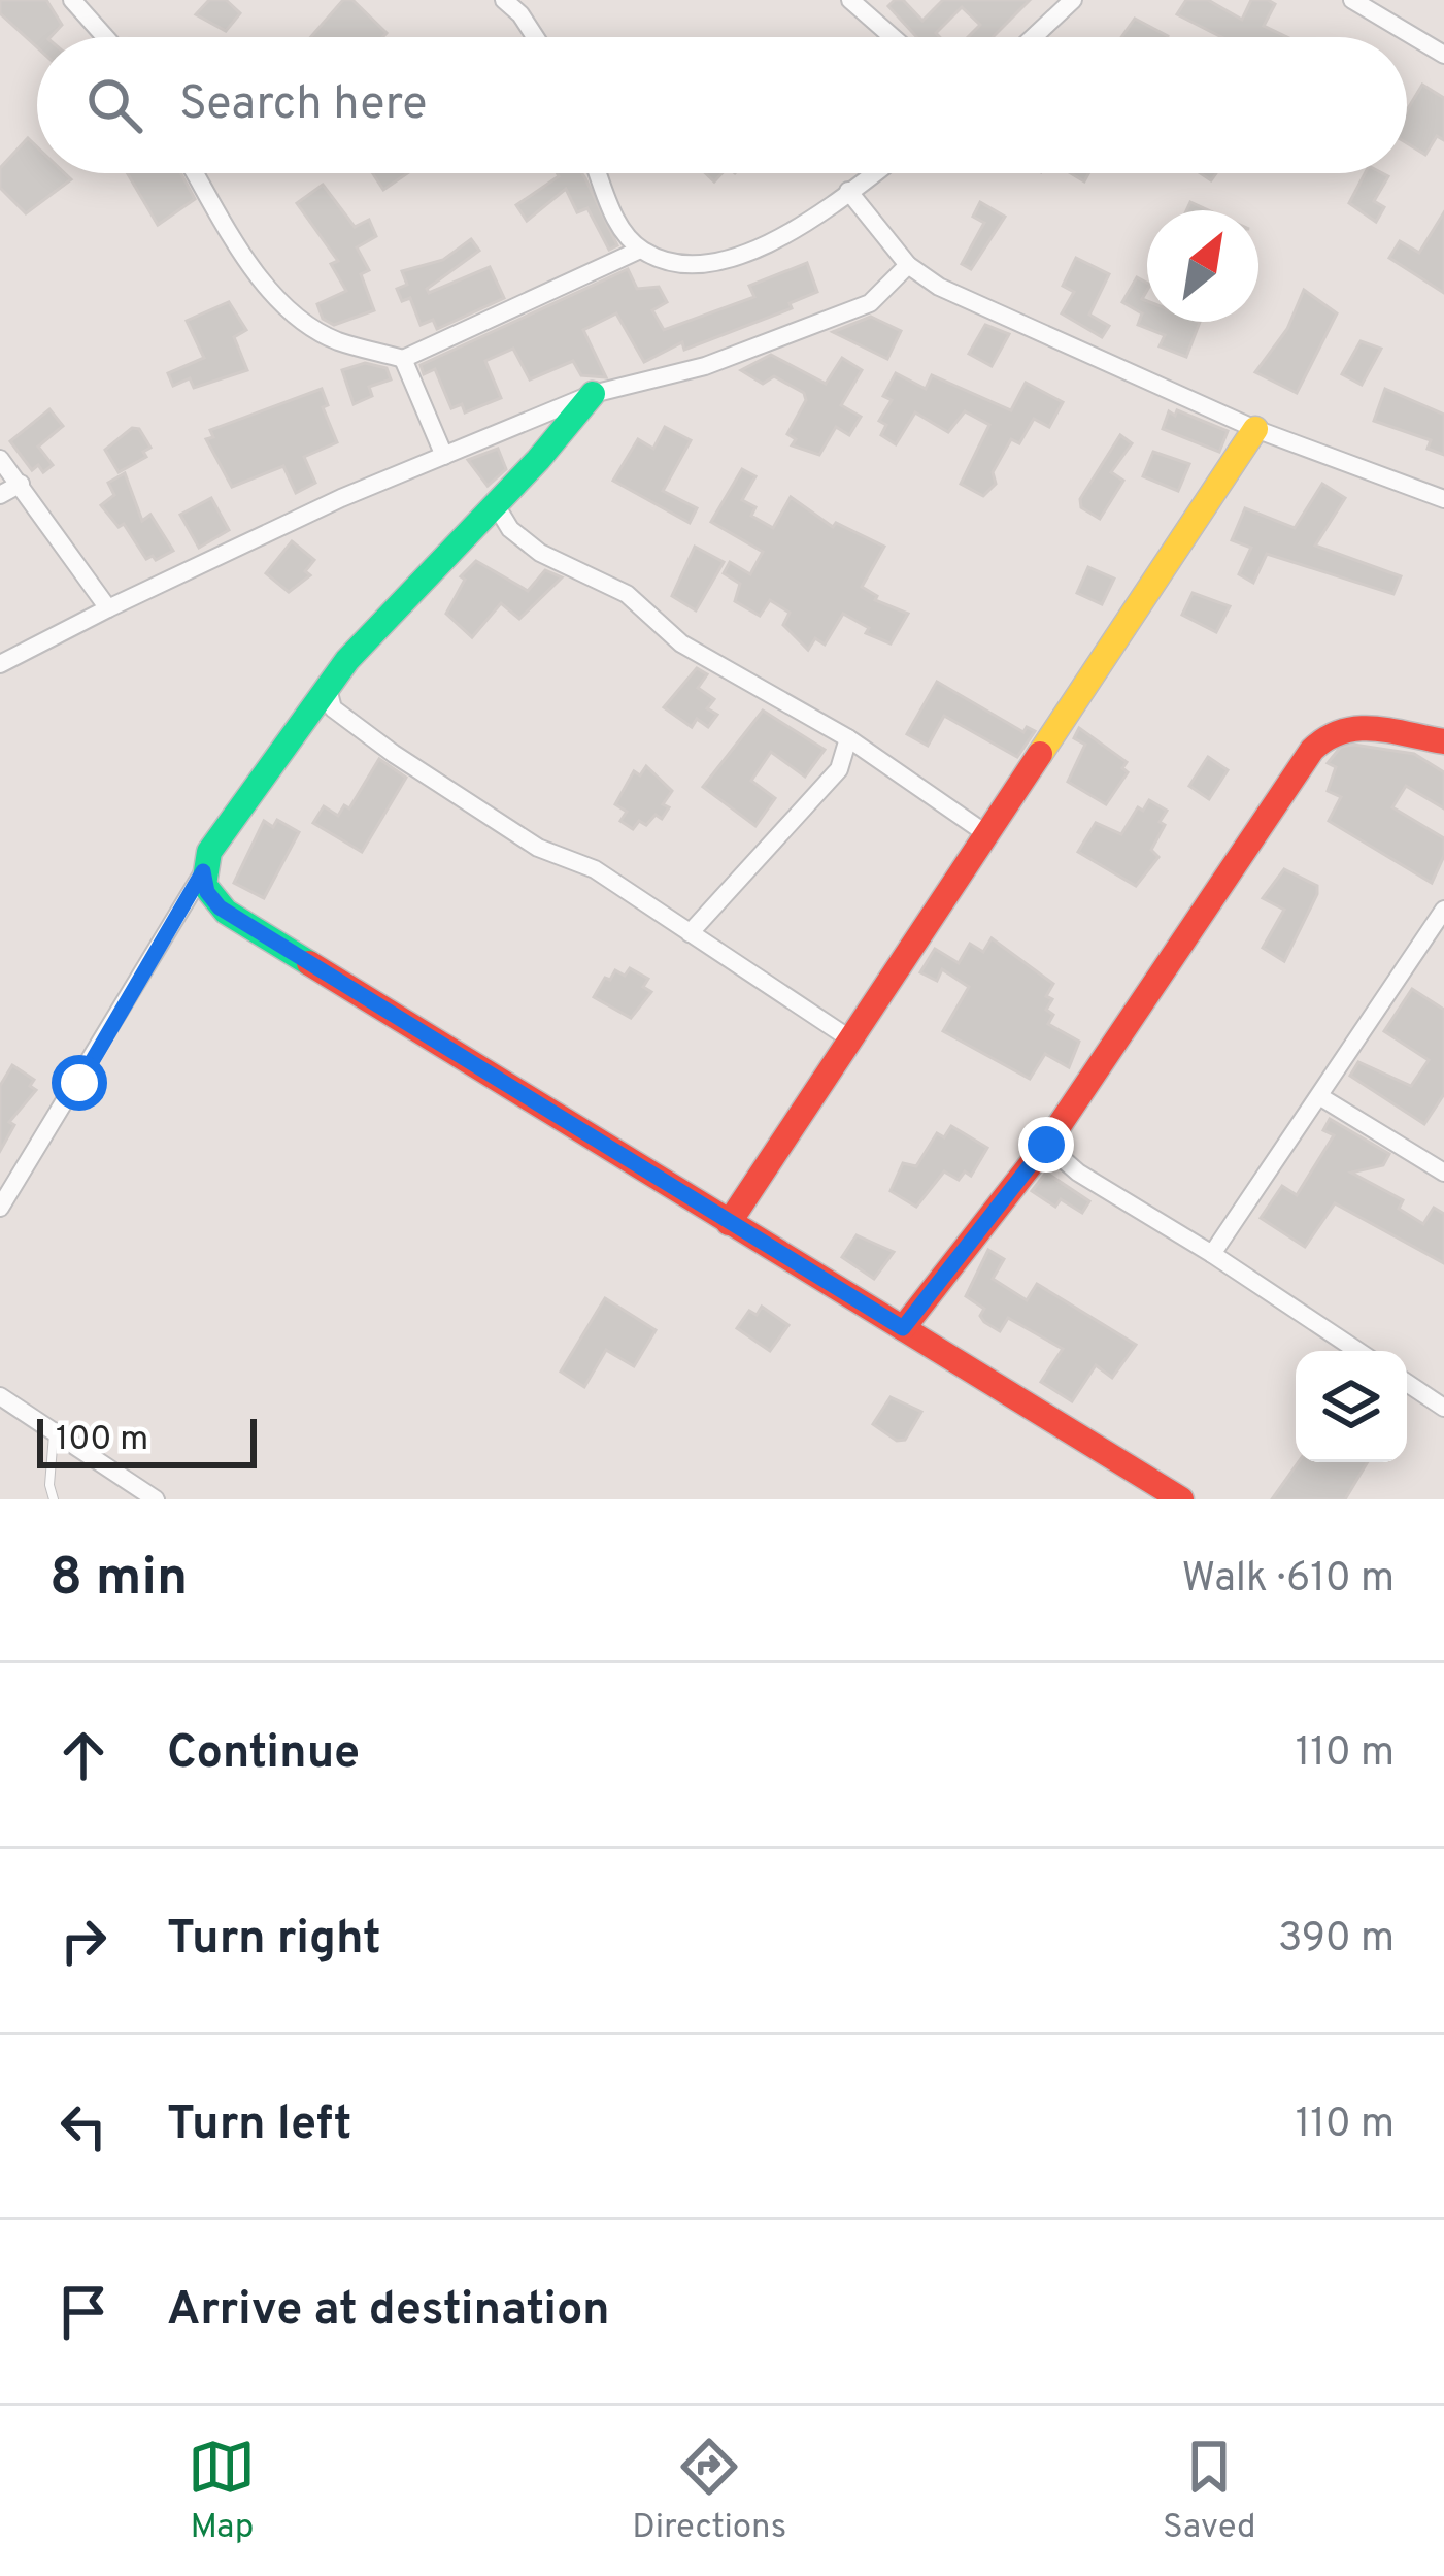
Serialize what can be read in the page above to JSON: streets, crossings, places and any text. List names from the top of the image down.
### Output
{
  "scale_bar": "100 m",
  "north": "top right",
  "page": {
    "search": "Search here",
    "scale": "100 m",
    "heading": ["8 min", "Walk · 610 m"],
    "list": [
      ["Continue", "110 m"],
      ["Turn right", "390 m"],
      ["Turn left", "110 m"],
      "Arrive at destination"
    ],
    "nav": ["Map", "Directions", "Saved"]
  }
}
